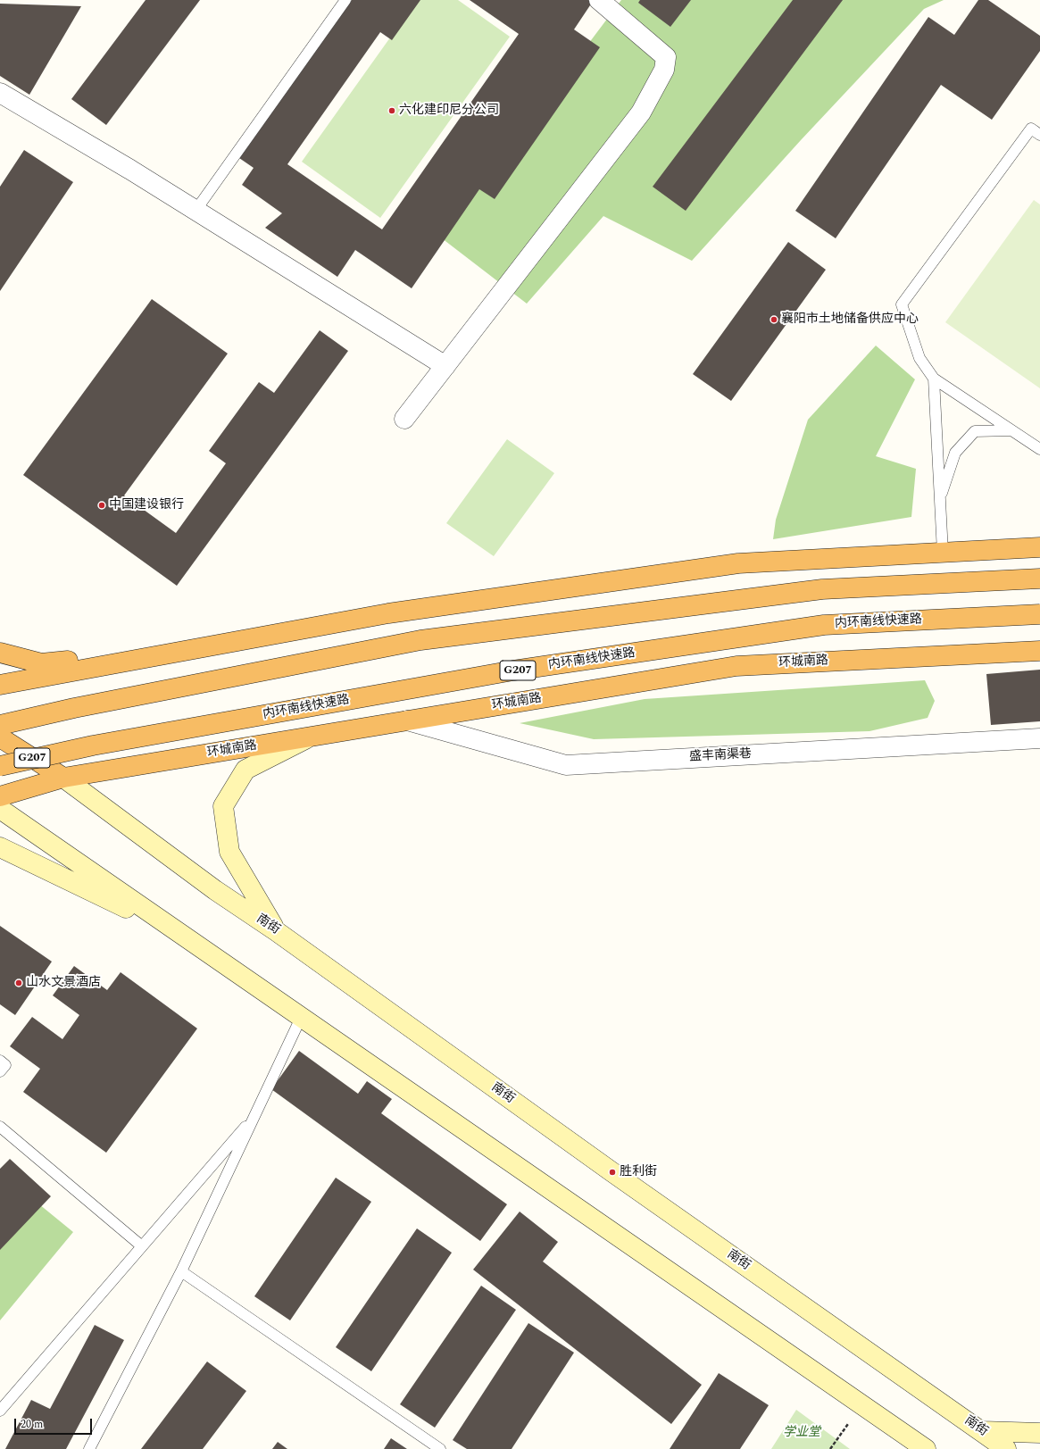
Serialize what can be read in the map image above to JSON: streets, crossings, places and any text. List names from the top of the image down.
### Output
{
  "streets": {
    "highway": [
      "内环南线快速路",
      "环城南路",
      "G207",
      "南街"
    ],
    "street": ["盛丰南渠巷"]
  },
  "crossings": [
    ["环城南路", "盛丰南渠巷"],
    ["环城南路", "南街"]
  ],
  "parks": ["学业堂"],
  "places": [
    "六化建印尼分公司",
    "襄阳市土地储备供应中心",
    "中国建设银行",
    "山水文景酒店",
    "胜利街"
  ],
  "scale_bar": "20 m"
}
